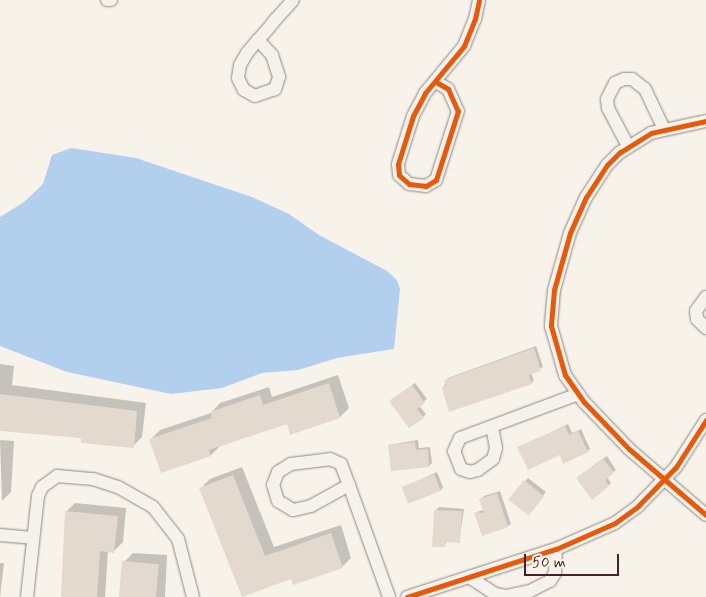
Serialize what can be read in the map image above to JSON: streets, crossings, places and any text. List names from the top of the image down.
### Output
{
  "scale_bar": "50 m"
}
